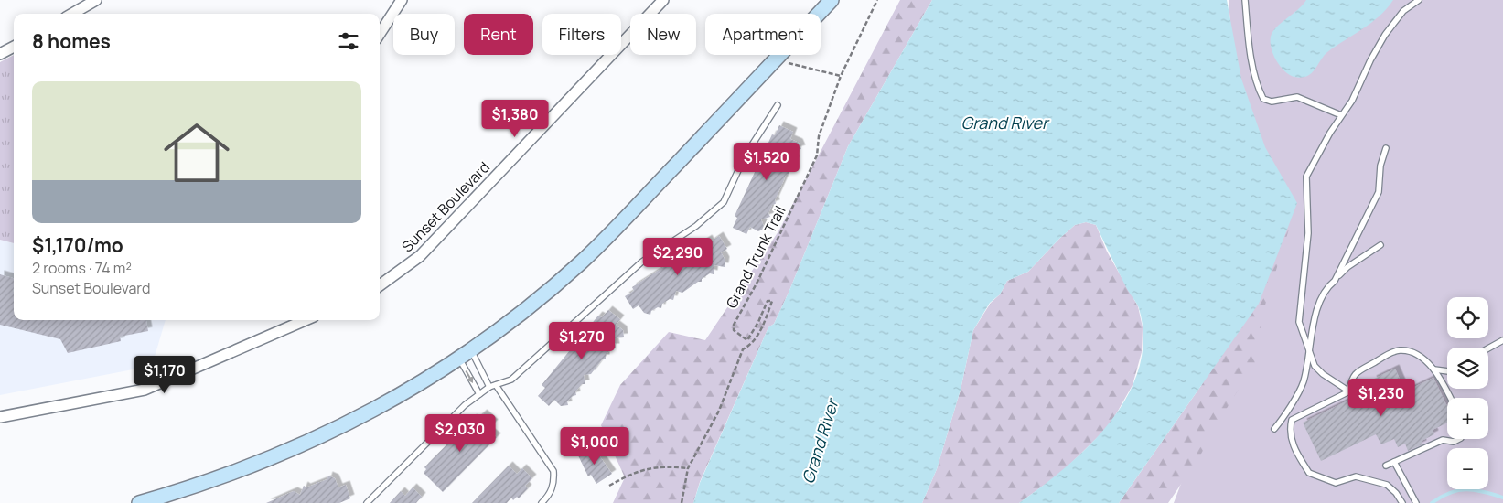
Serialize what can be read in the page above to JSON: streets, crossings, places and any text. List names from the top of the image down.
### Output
{
  "streets": {
    "street": ["Sunset Boulevard"],
    "path": ["Grand Trunk Trail"]
  },
  "water": ["Grand River"],
  "page": {
    "chip": [
      "Buy",
      "Rent",
      "Filters",
      "New",
      "Apartment"
    ],
    "heading": "8 homes",
    "list": [
      {
        "name": "$1,170/mo",
        "note": "2 rooms · 74 m² · Sunset Boulevard"
      }
    ],
    "price": [
      "$1,380",
      "$1,520",
      "$2,290",
      "$1,270",
      "$1,170",
      "$1,230",
      "$2,030",
      "$1,000"
    ],
    "map_buttons": ["+", "−"]
  }
}
